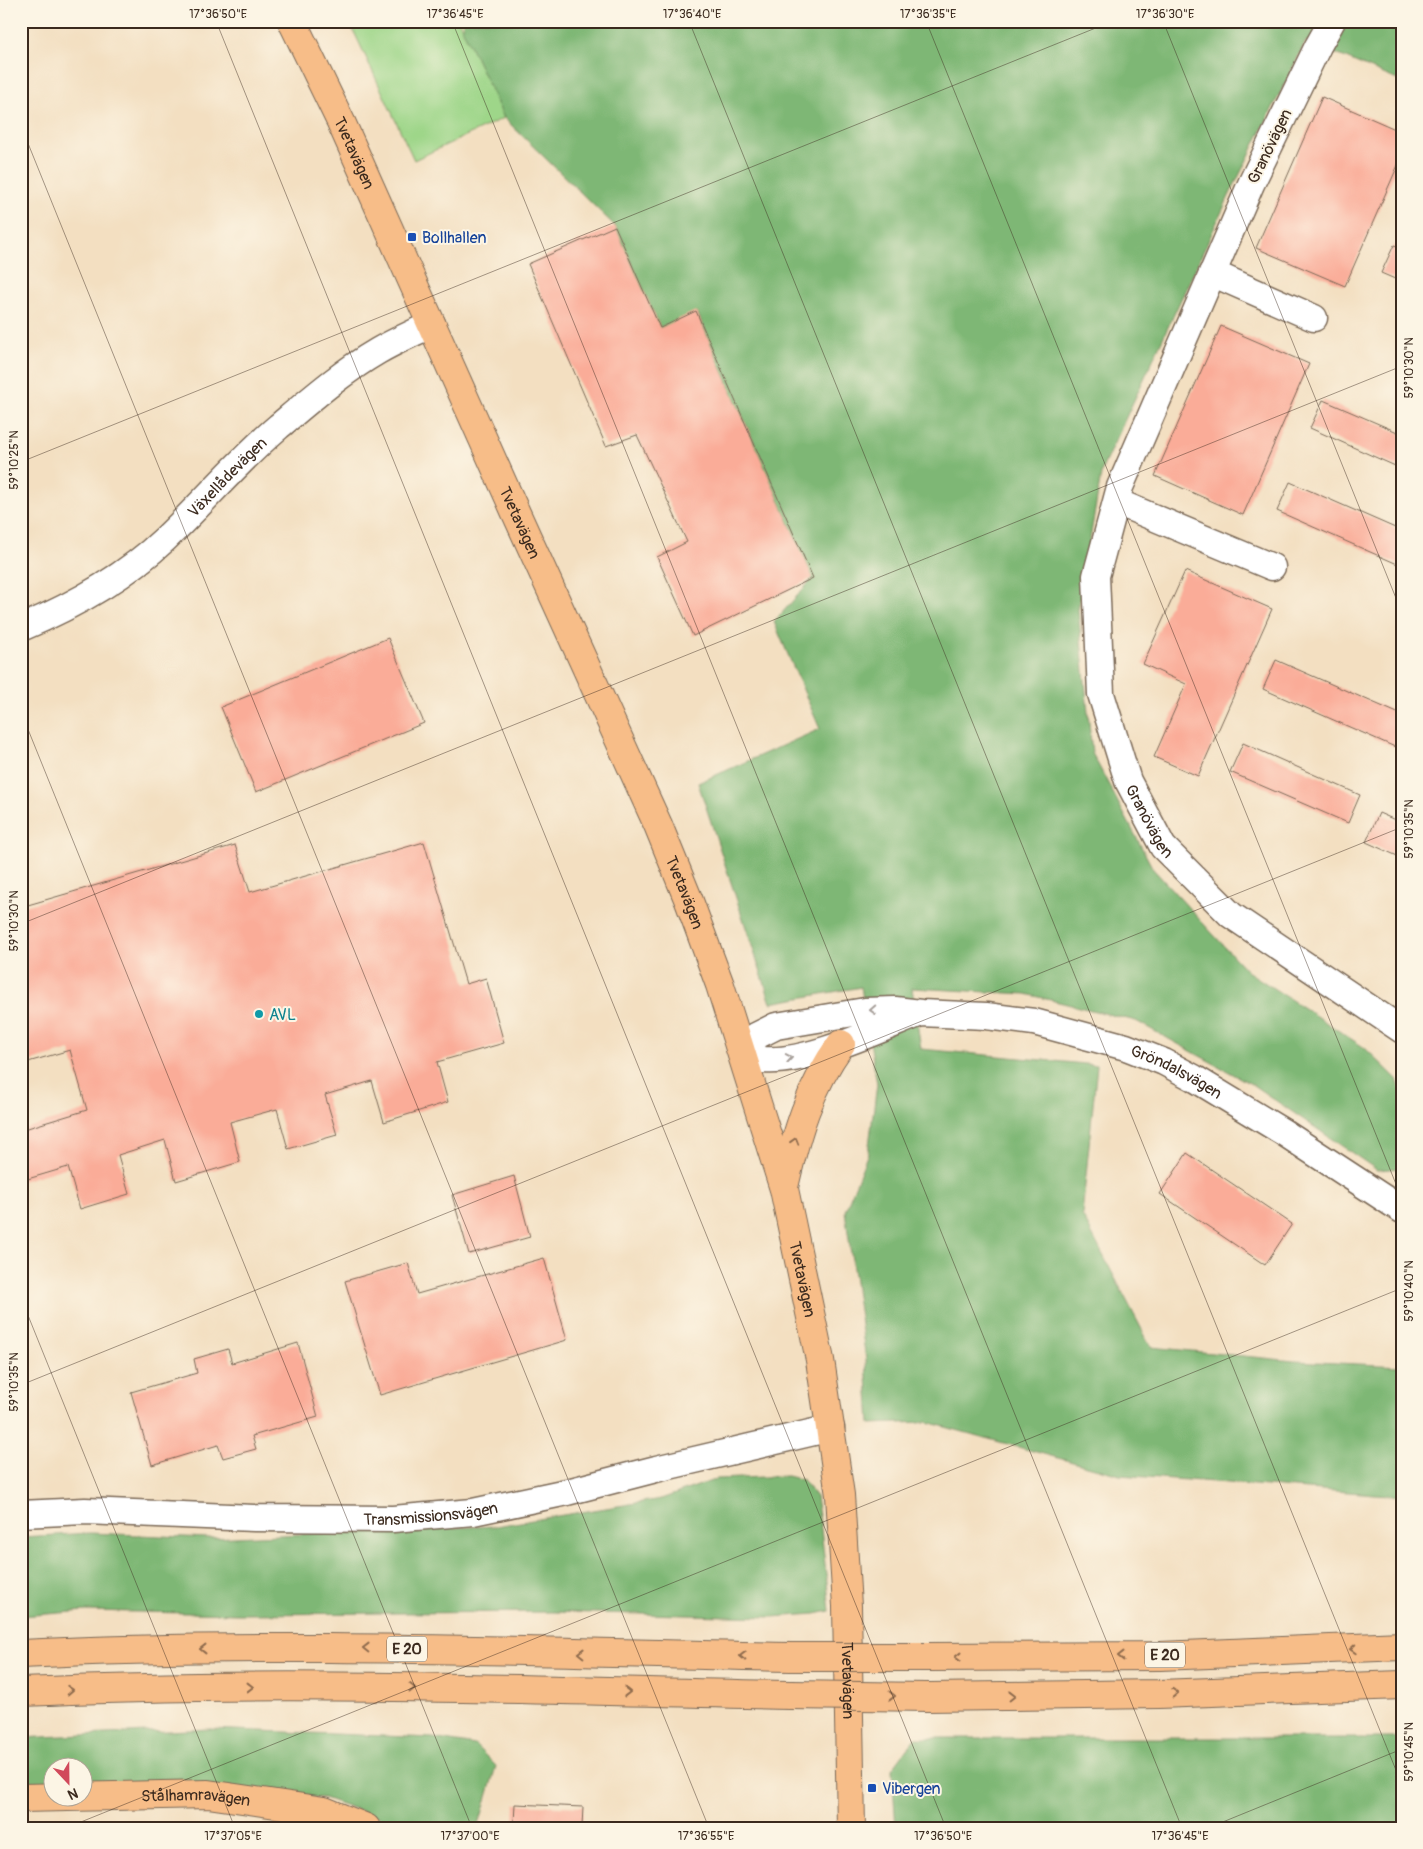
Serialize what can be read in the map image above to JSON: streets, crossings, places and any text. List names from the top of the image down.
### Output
{
  "streets": {
    "main road": ["Tvetavägen", "E 20", "Stålhamravägen"],
    "street": [
      "Granövägen",
      "Växellådevägen",
      "Gröndalsvägen",
      "Transmissionsvägen"
    ]
  },
  "crossings": [
    ["Tvetavägen", "Växellådevägen"],
    ["Tvetavägen", "Gröndalsvägen"],
    ["Tvetavägen", "Transmissionsvägen"]
  ],
  "places": {
    "transit": ["Bollhallen", "Vibergen"],
    "other": ["AVL"]
  },
  "north": "bottom",
  "coordinates": [
    "17°36'50\"E",
    "17°36'45\"E",
    "17°36'40\"E",
    "17°36'35\"E",
    "17°36'30\"E",
    "59°10'30\"N",
    "59°10'25\"N",
    "59°10'35\"N",
    "59°10'40\"N",
    "59°10'45\"N",
    "17°37'05\"E",
    "17°37'00\"E",
    "17°36'55\"E"
  ]
}
